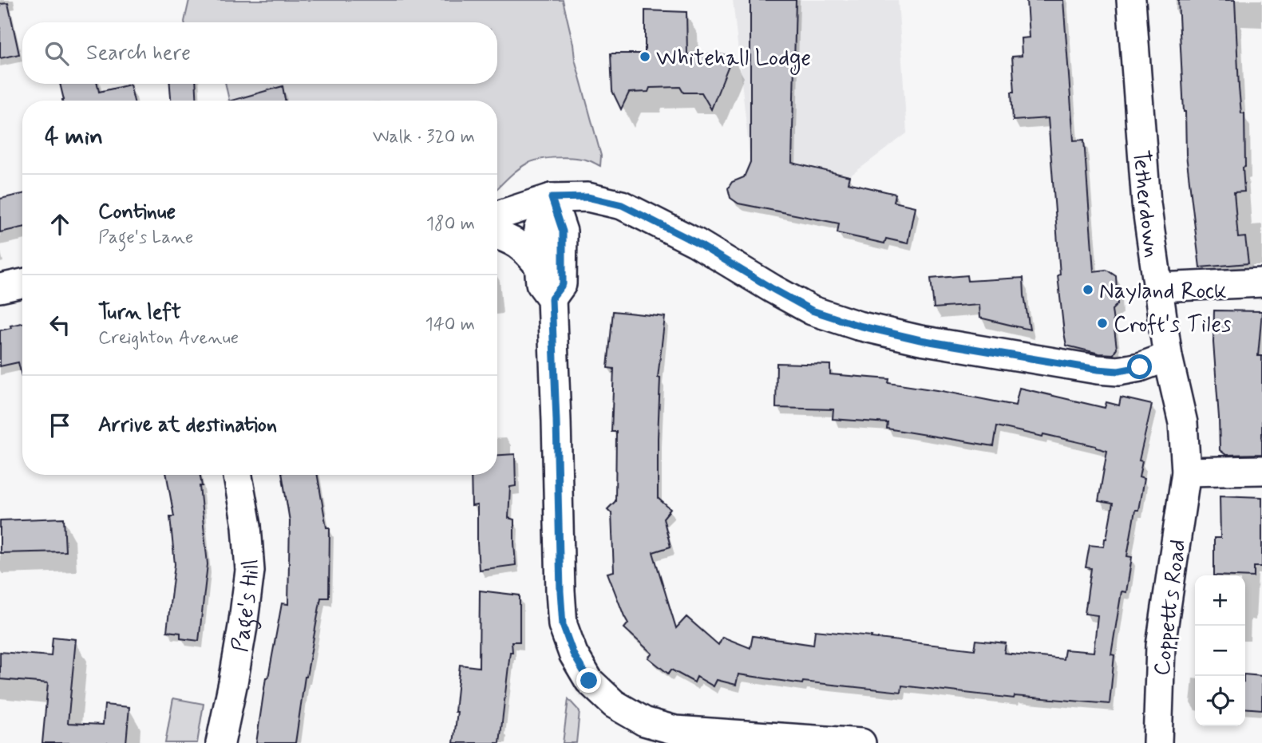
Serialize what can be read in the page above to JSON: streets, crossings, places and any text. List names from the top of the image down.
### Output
{
  "streets": {
    "street": ["Tetherdown", "Page's Hill", "Coppetts Road"]
  },
  "crossings": [
    ["Tetherdown", "Coppetts Road"]
  ],
  "places": ["Whitehall Lodge", "Nayland Rock", "Croft's Tiles"],
  "page": {
    "search": "Search here",
    "heading": ["4 min", "Walk · 320 m"],
    "list": [
      ["Continue", "Page's Lane", "180 m"],
      ["Turn left", "Creighton Avenue", "140 m"],
      "Arrive at destination"
    ],
    "map_buttons": ["+", "−"]
  }
}
